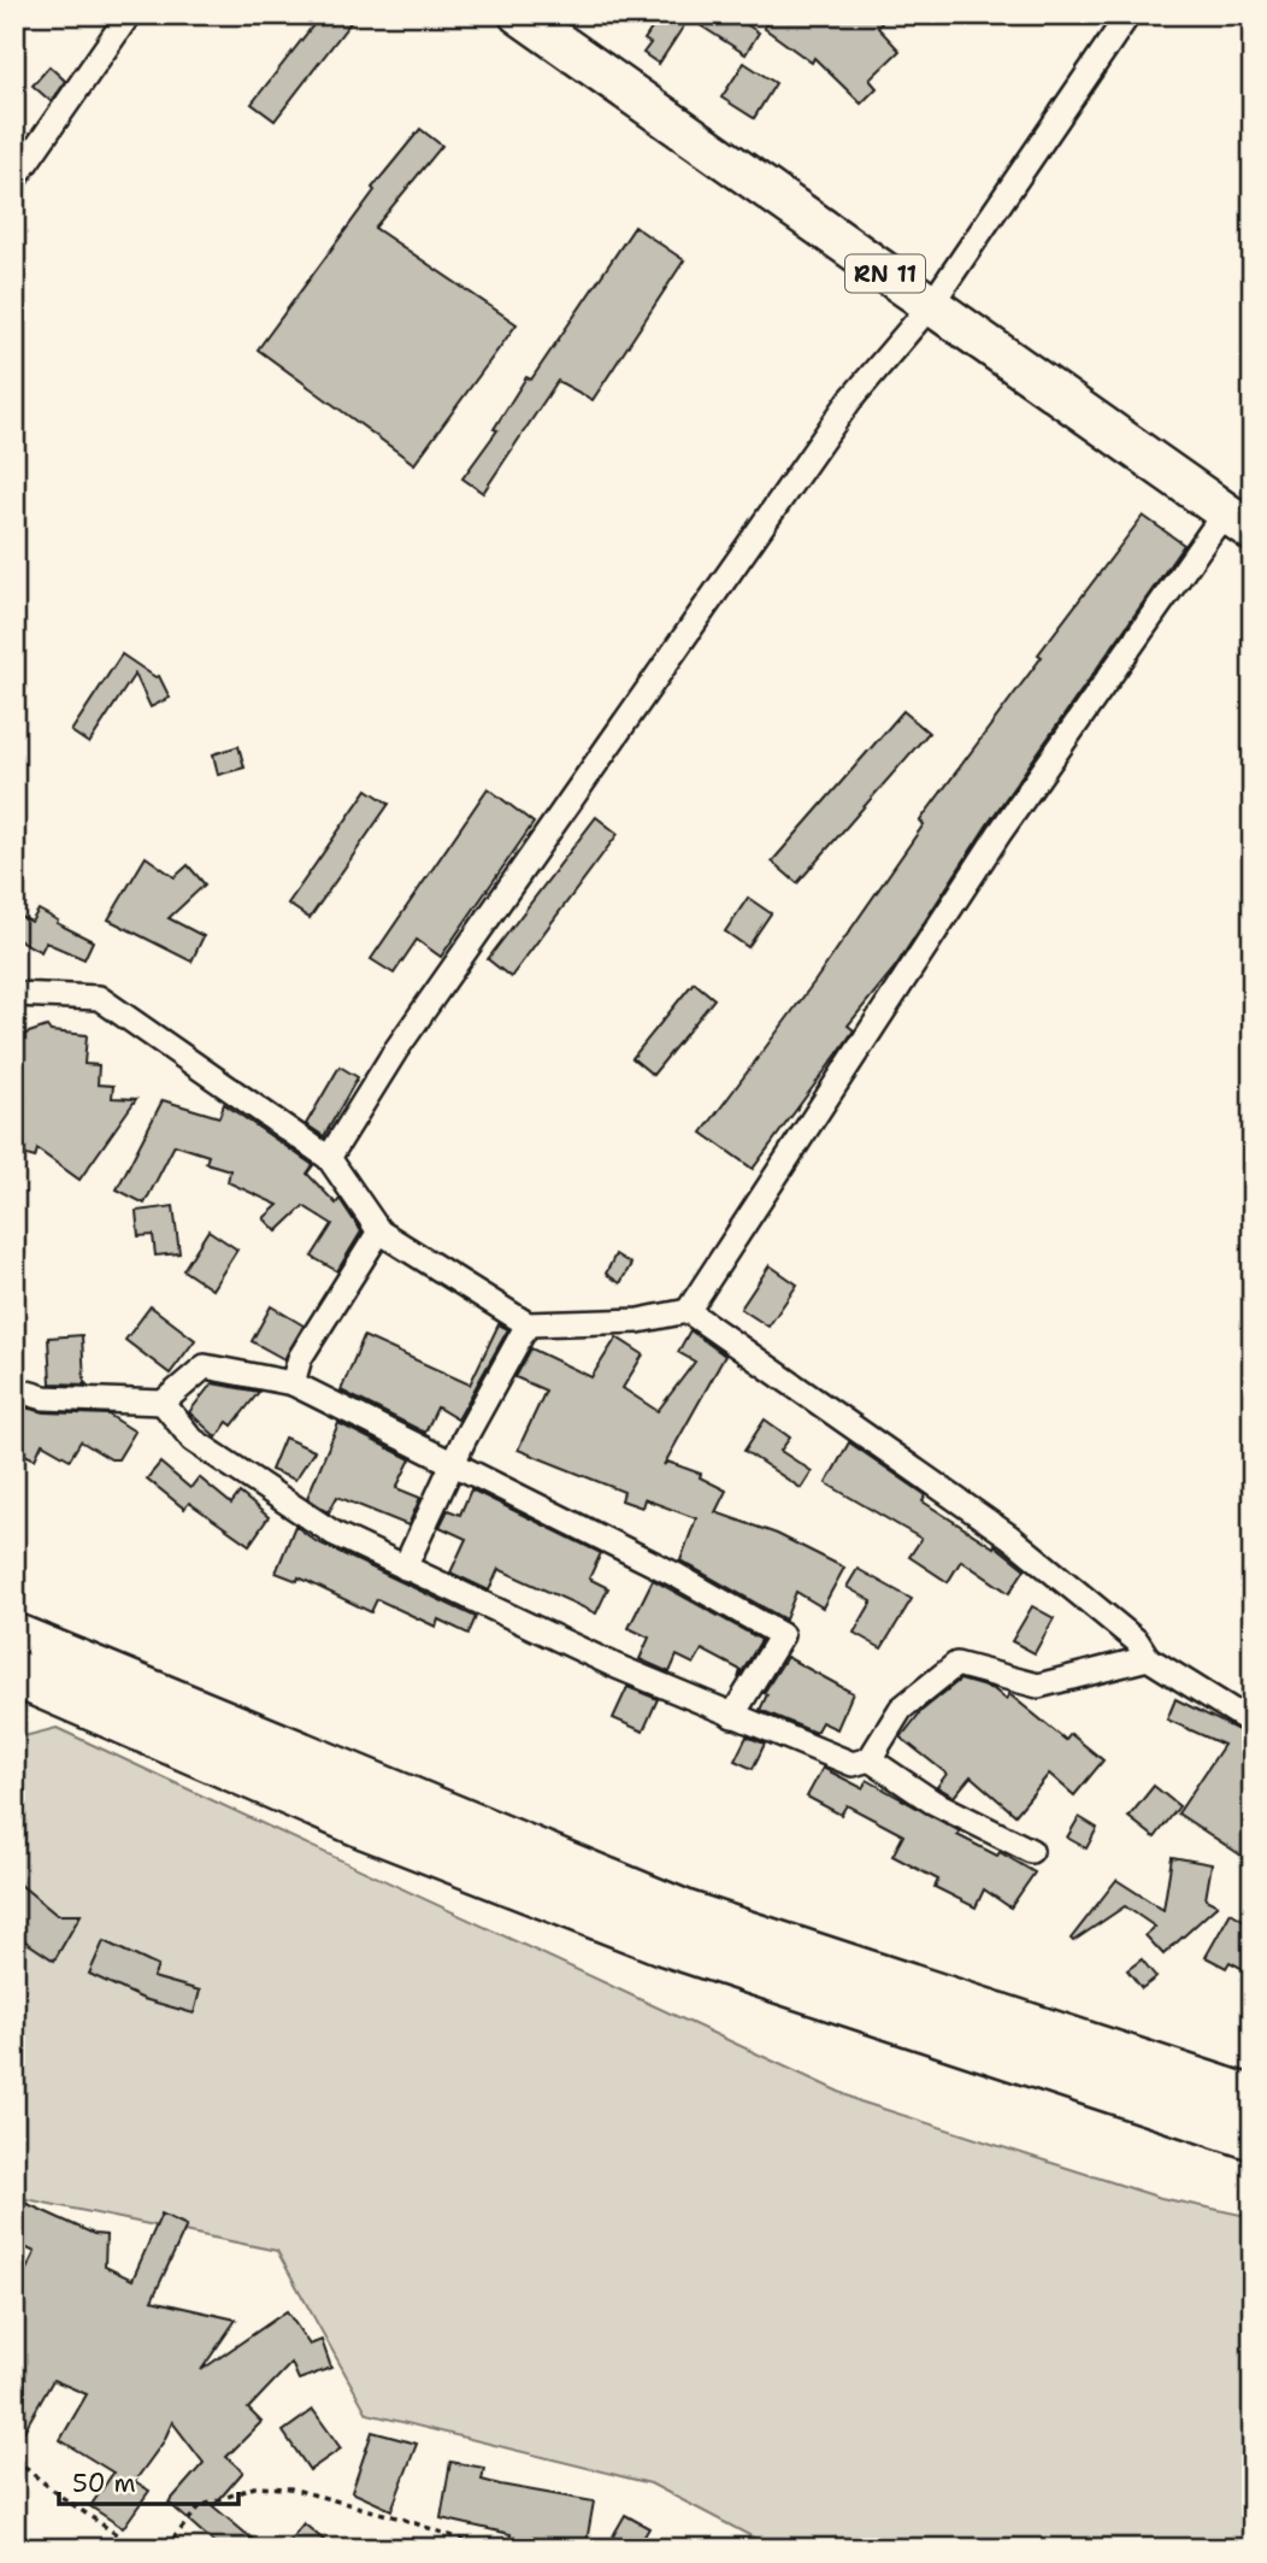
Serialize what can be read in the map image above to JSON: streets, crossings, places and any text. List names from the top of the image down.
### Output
{
  "streets": {
    "main road": ["RN 11"]
  },
  "scale_bar": "50 m"
}
